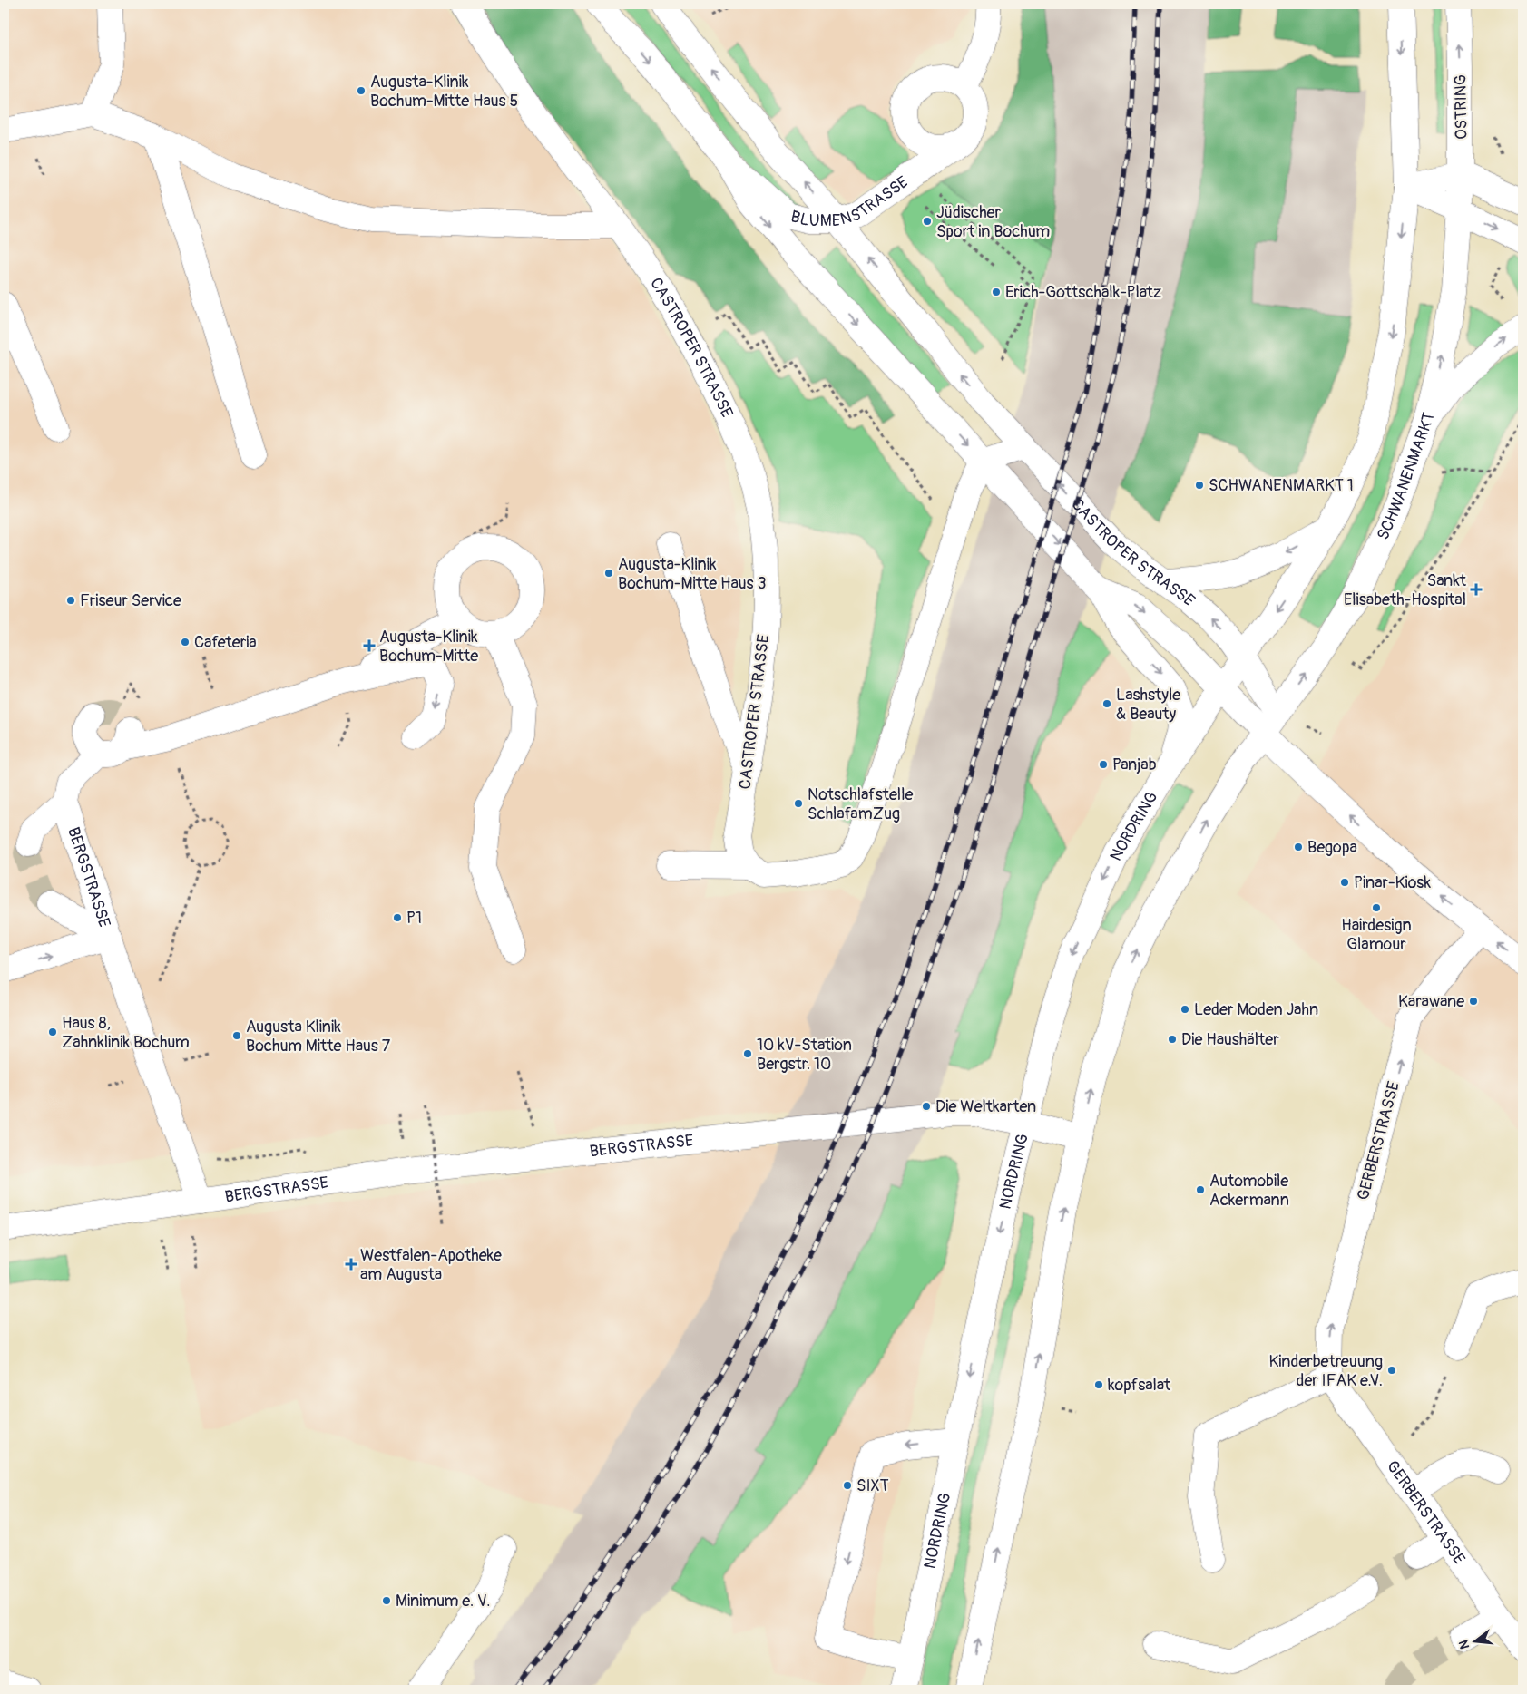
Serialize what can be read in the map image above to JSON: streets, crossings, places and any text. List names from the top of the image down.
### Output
{
  "streets": {
    "main road": [
      "OSTRING",
      "BLUMENSTRASSE",
      "CASTROPER STRASSE",
      "SCHWANENMARKT",
      "NORDRING",
      "BERGSTRASSE",
      "GERBERSTRASSE"
    ]
  },
  "crossings": [
    ["OSTRING", "SCHWANENMARKT"],
    ["BLUMENSTRASSE", "CASTROPER STRASSE"],
    ["CASTROPER STRASSE", "NORDRING"],
    ["NORDRING", "BERGSTRASSE"]
  ],
  "one_way": ["GERBERSTRASSE"],
  "places": {
    "other": [
      "Augusta-Klinik Bochum-Mitte Haus 5",
      "Jüdischer Sport in Bochum",
      "Erich-Gottschalk-Platz",
      "SCHWANENMARKT 1",
      "Augusta-Klinik Bochum-Mitte Haus 3",
      "Friseur Service",
      "Cafeteria",
      "Lashstyle & Beauty",
      "Panjab",
      "Notschlafstelle SchlafamZug",
      "Begopa",
      "Pinar-Kiosk",
      "Hairdesign Glamour",
      "P1",
      "Karawane",
      "Leder Moden Jahn",
      "Haus 8, Zahnklinik Bochum",
      "Augusta Klinik Bochum Mitte Haus 7",
      "Die Haushälter",
      "10 kV-Station Bergstr. 10",
      "Die Weltkarten",
      "Automobile Ackermann",
      "Kinderbetreuung der IFAK e.V.",
      "kopfsalat",
      "SIXT",
      "Minimum e. V."
    ],
    "health": ["Sankt Elisabeth-Hospital", "Augusta-Klinik Bochum-Mitte", "Westfalen-Apotheke am Augusta"]
  },
  "north": "left"
}
